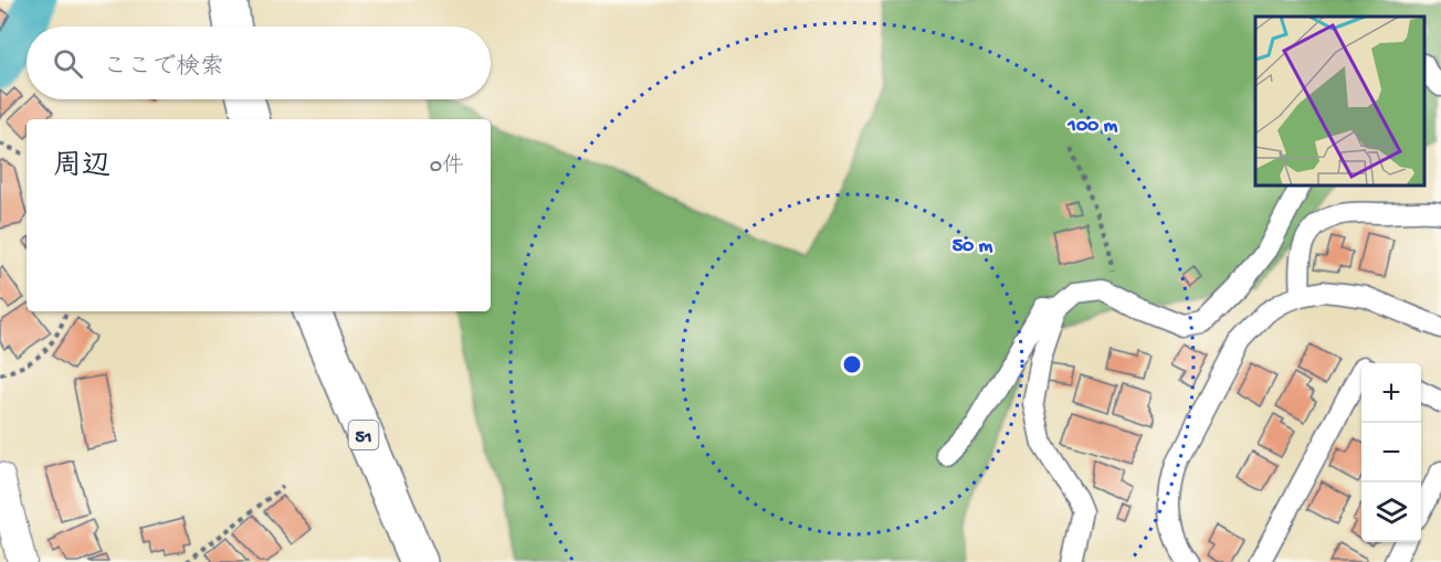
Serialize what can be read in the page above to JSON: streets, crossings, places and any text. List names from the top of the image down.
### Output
{
  "streets": {
    "highway": ["51"]
  },
  "page": {
    "search": "ここで検索",
    "heading": ["周辺", "0件"],
    "map_buttons": ["+", "−"]
  },
  "rings": ["100 m", "50 m"]
}
